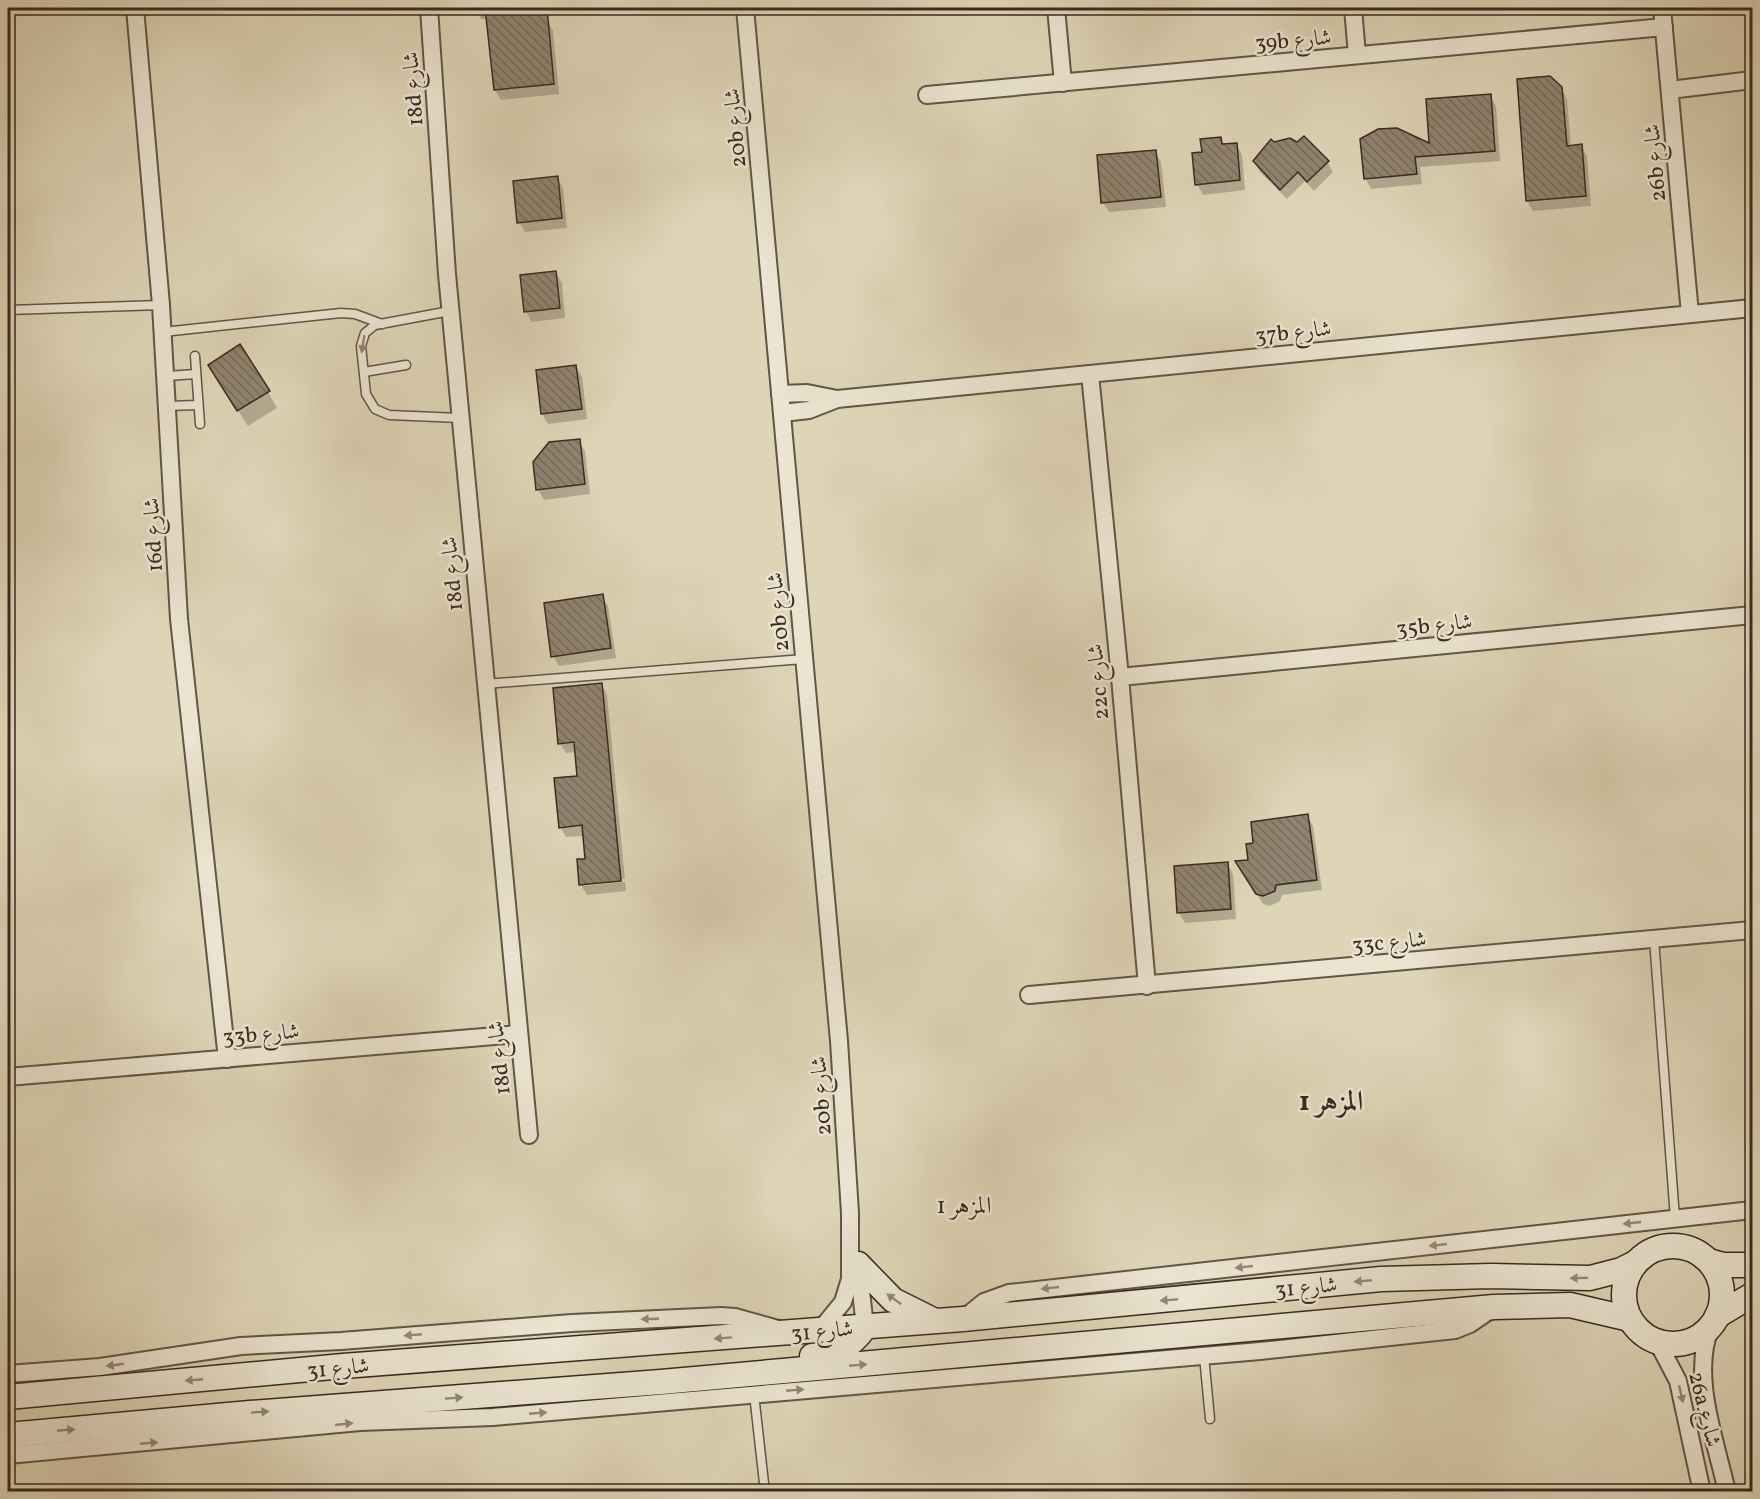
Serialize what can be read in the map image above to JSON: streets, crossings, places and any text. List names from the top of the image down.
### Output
{
  "streets": {
    "street": [
      "39b شارع",
      "18d شارع",
      "20b شارع",
      "26b شارع",
      "37b شارع",
      "16d شارع",
      "35b شارع",
      "22c شارع",
      "33c شارع",
      "33b شارع",
      "شارع 31",
      "26a شارع"
    ]
  },
  "crossings": [
    ["39b شارع", "26b شارع"],
    ["18d شارع", "33b شارع"],
    ["20b شارع", "37b شارع"],
    ["20b شارع", "شارع 31"],
    ["26b شارع", "37b شارع"],
    ["37b شارع", "22c شارع"],
    ["16d شارع", "33b شارع"],
    ["35b شارع", "22c شارع"],
    ["22c شارع", "33c شارع"],
    ["شارع 31", "26a شارع"]
  ],
  "districts": ["المزهر 1", "المزهر 1"]
}
